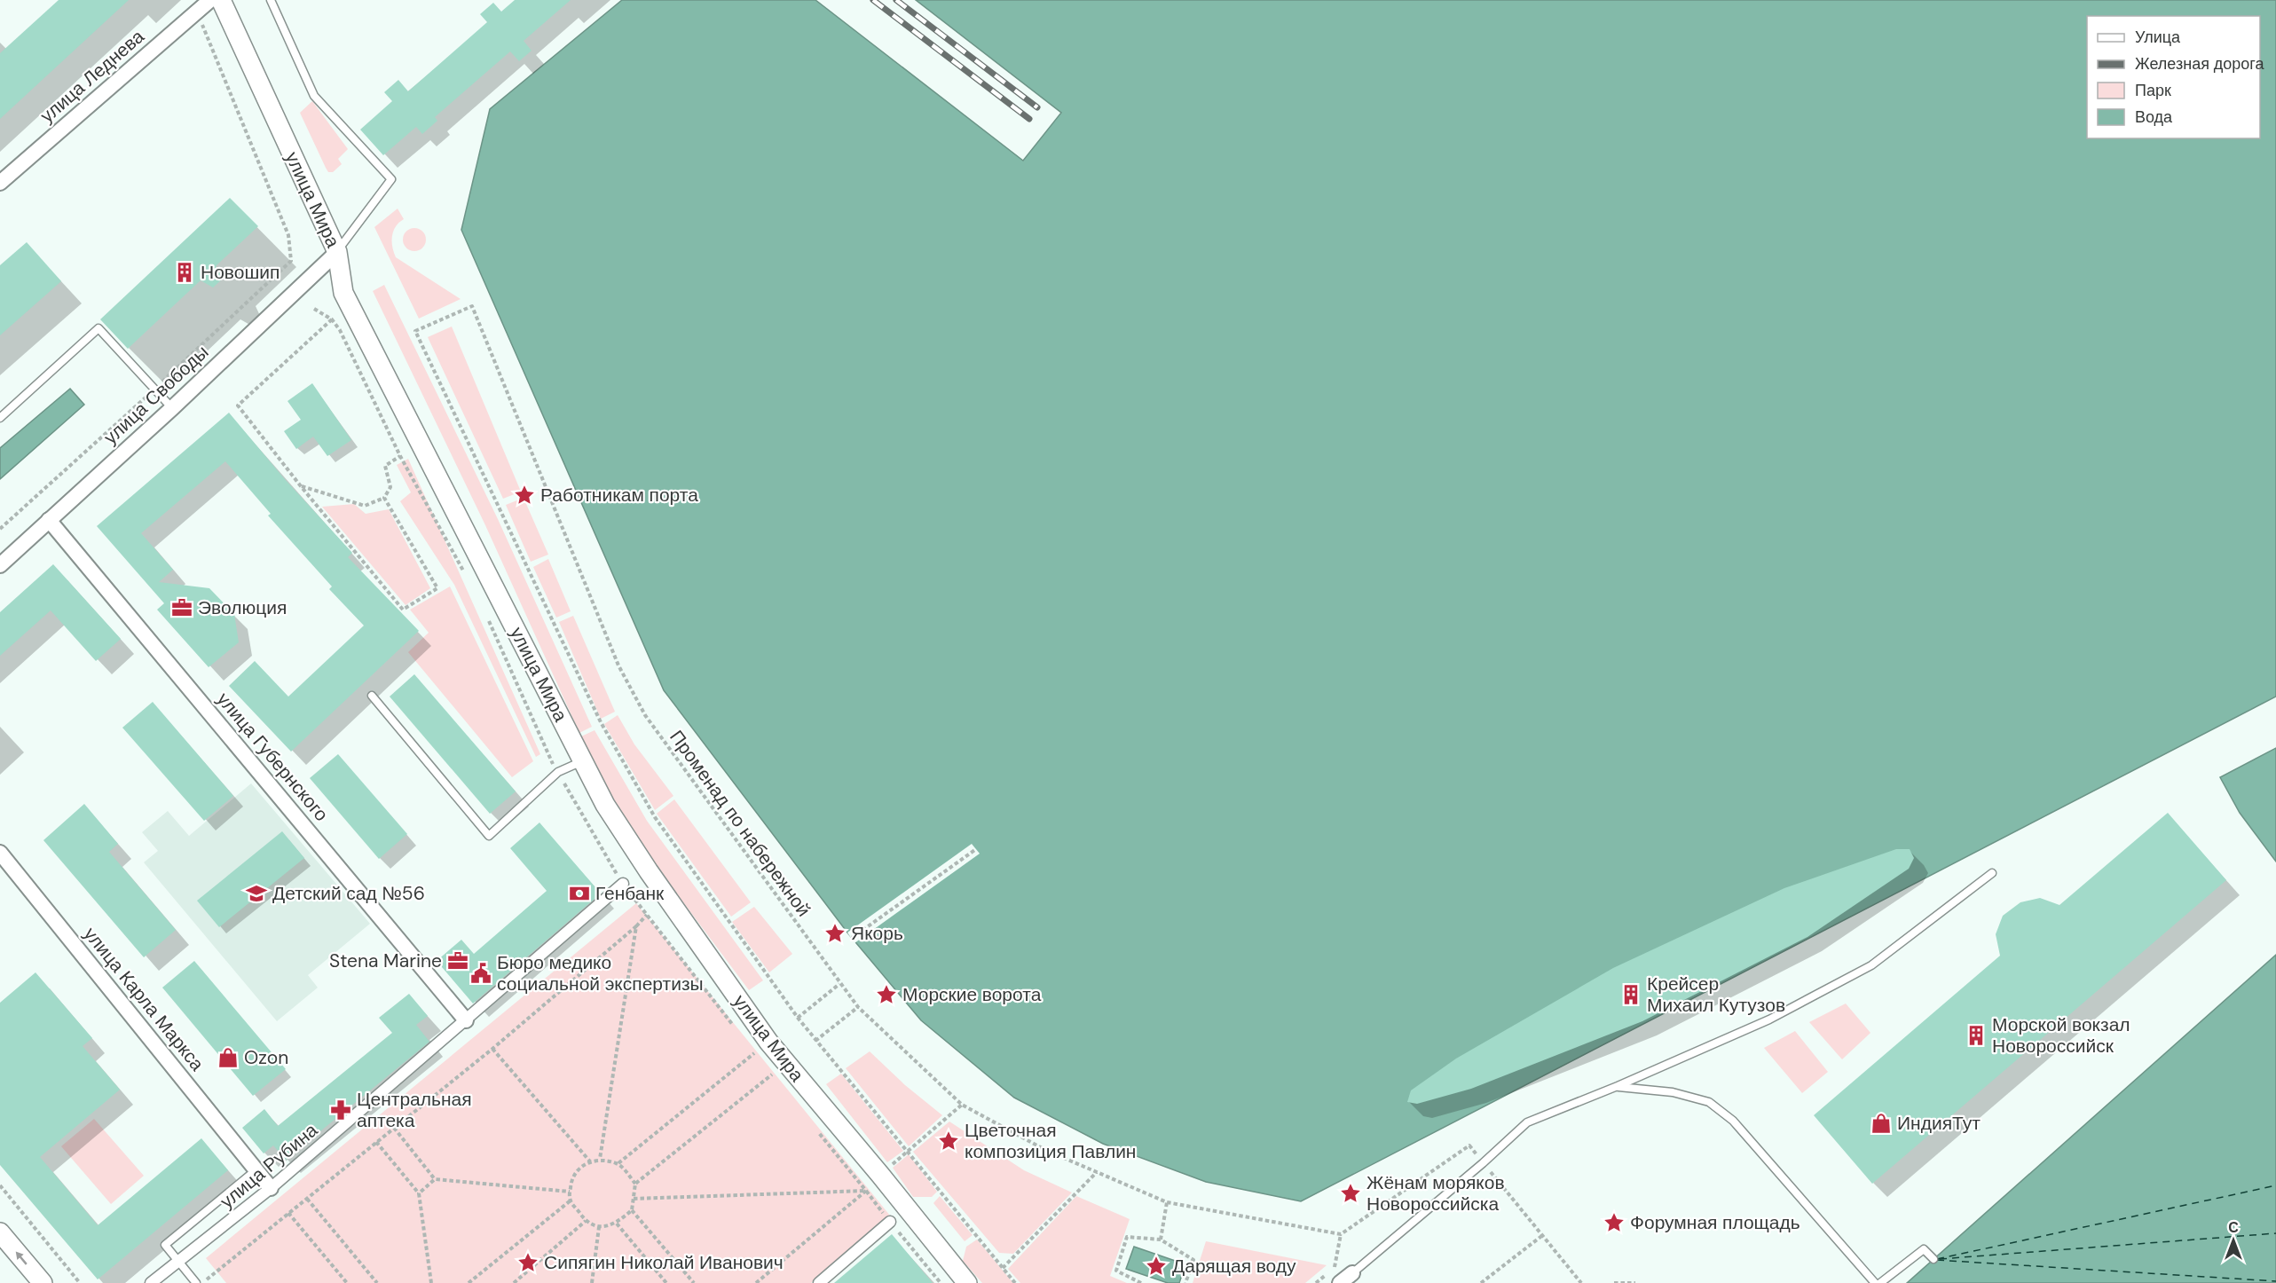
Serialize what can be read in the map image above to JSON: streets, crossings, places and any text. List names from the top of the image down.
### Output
{
  "streets": {
    "street": [
      "улица Леднева",
      "улица Мира",
      "улица Свободы",
      "улица Губернского",
      "улица Карла Маркса",
      "улица Рубина"
    ],
    "path": ["Променад по набережной"]
  },
  "crossings": [
    ["улица Мира", "улица Свободы"],
    ["улица Свободы", "улица Губернского"],
    ["улица Губернского", "улица Рубина"],
    ["улица Карла Маркса", "улица Рубина"]
  ],
  "places": {
    "building": ["Новошип", "Крейсер Михаил Кутузов", "Морской вокзал Новороссийск"],
    "place": [
      "Работникам порта",
      "Якорь",
      "Морские ворота",
      "Цветочная композиция Павлин",
      "Жёнам моряков Новороссийска",
      "Форумная площадь",
      "Сипягин Николай Иванович",
      "Дарящая воду"
    ],
    "office": ["Эволюция", "Stena Marine"],
    "school or university": ["Детский сад №56"],
    "bank": ["Генбанк"],
    "public building": ["Бюро медико социальной экспертизы"],
    "shop": ["Ozon", "ИндияТут"],
    "pharmacy": ["Центральная аптека"]
  },
  "legend": [
    "Улица",
    "Железная дорога",
    "Парк",
    "Вода"
  ],
  "north": "top"
}
